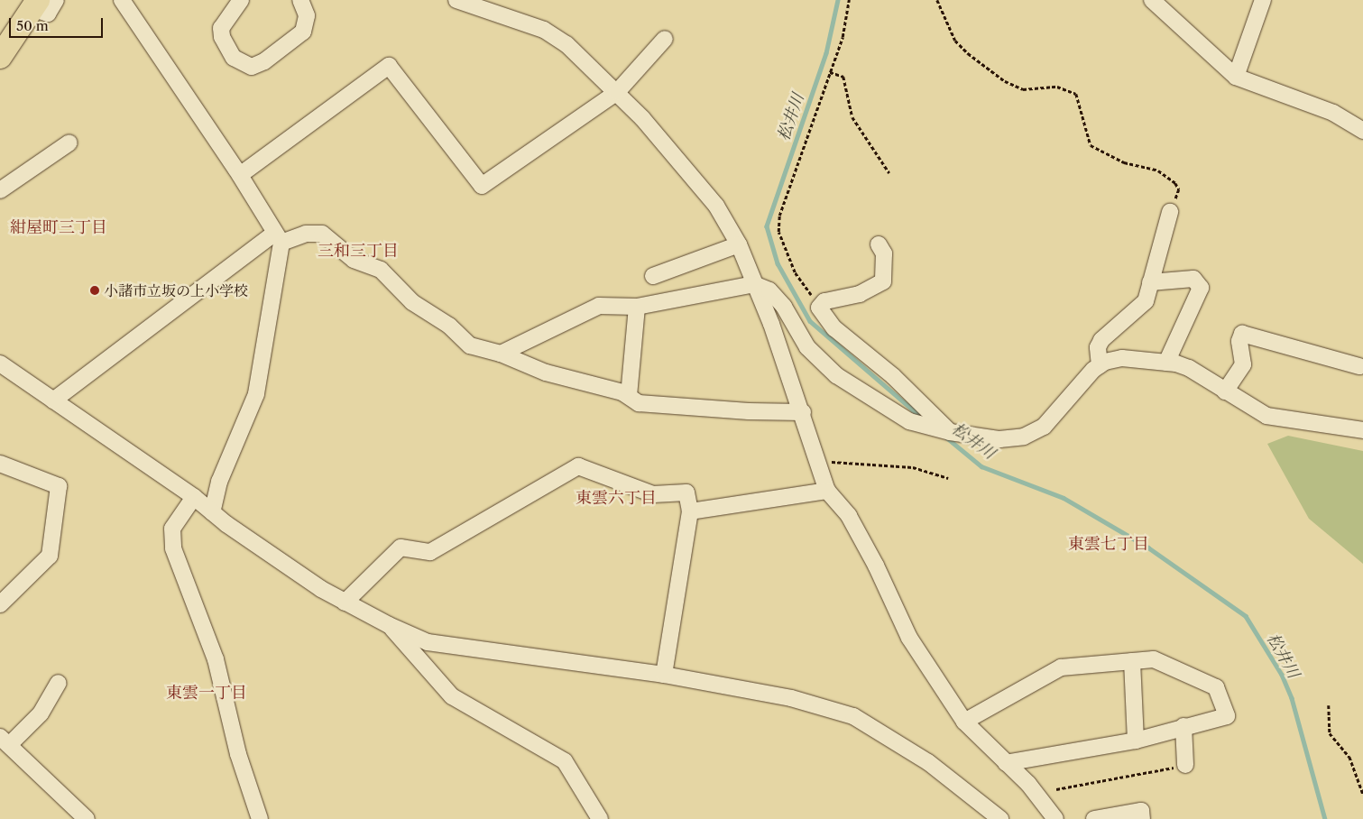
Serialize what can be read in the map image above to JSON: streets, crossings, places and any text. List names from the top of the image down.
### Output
{
  "districts": [
    "紺屋町三丁目",
    "三和三丁目",
    "東雲六丁目",
    "東雲七丁目",
    "東雲一丁目"
  ],
  "water": ["松井川"],
  "places": ["小諸市立坂の上小学校"],
  "scale_bar": "50 m"
}
